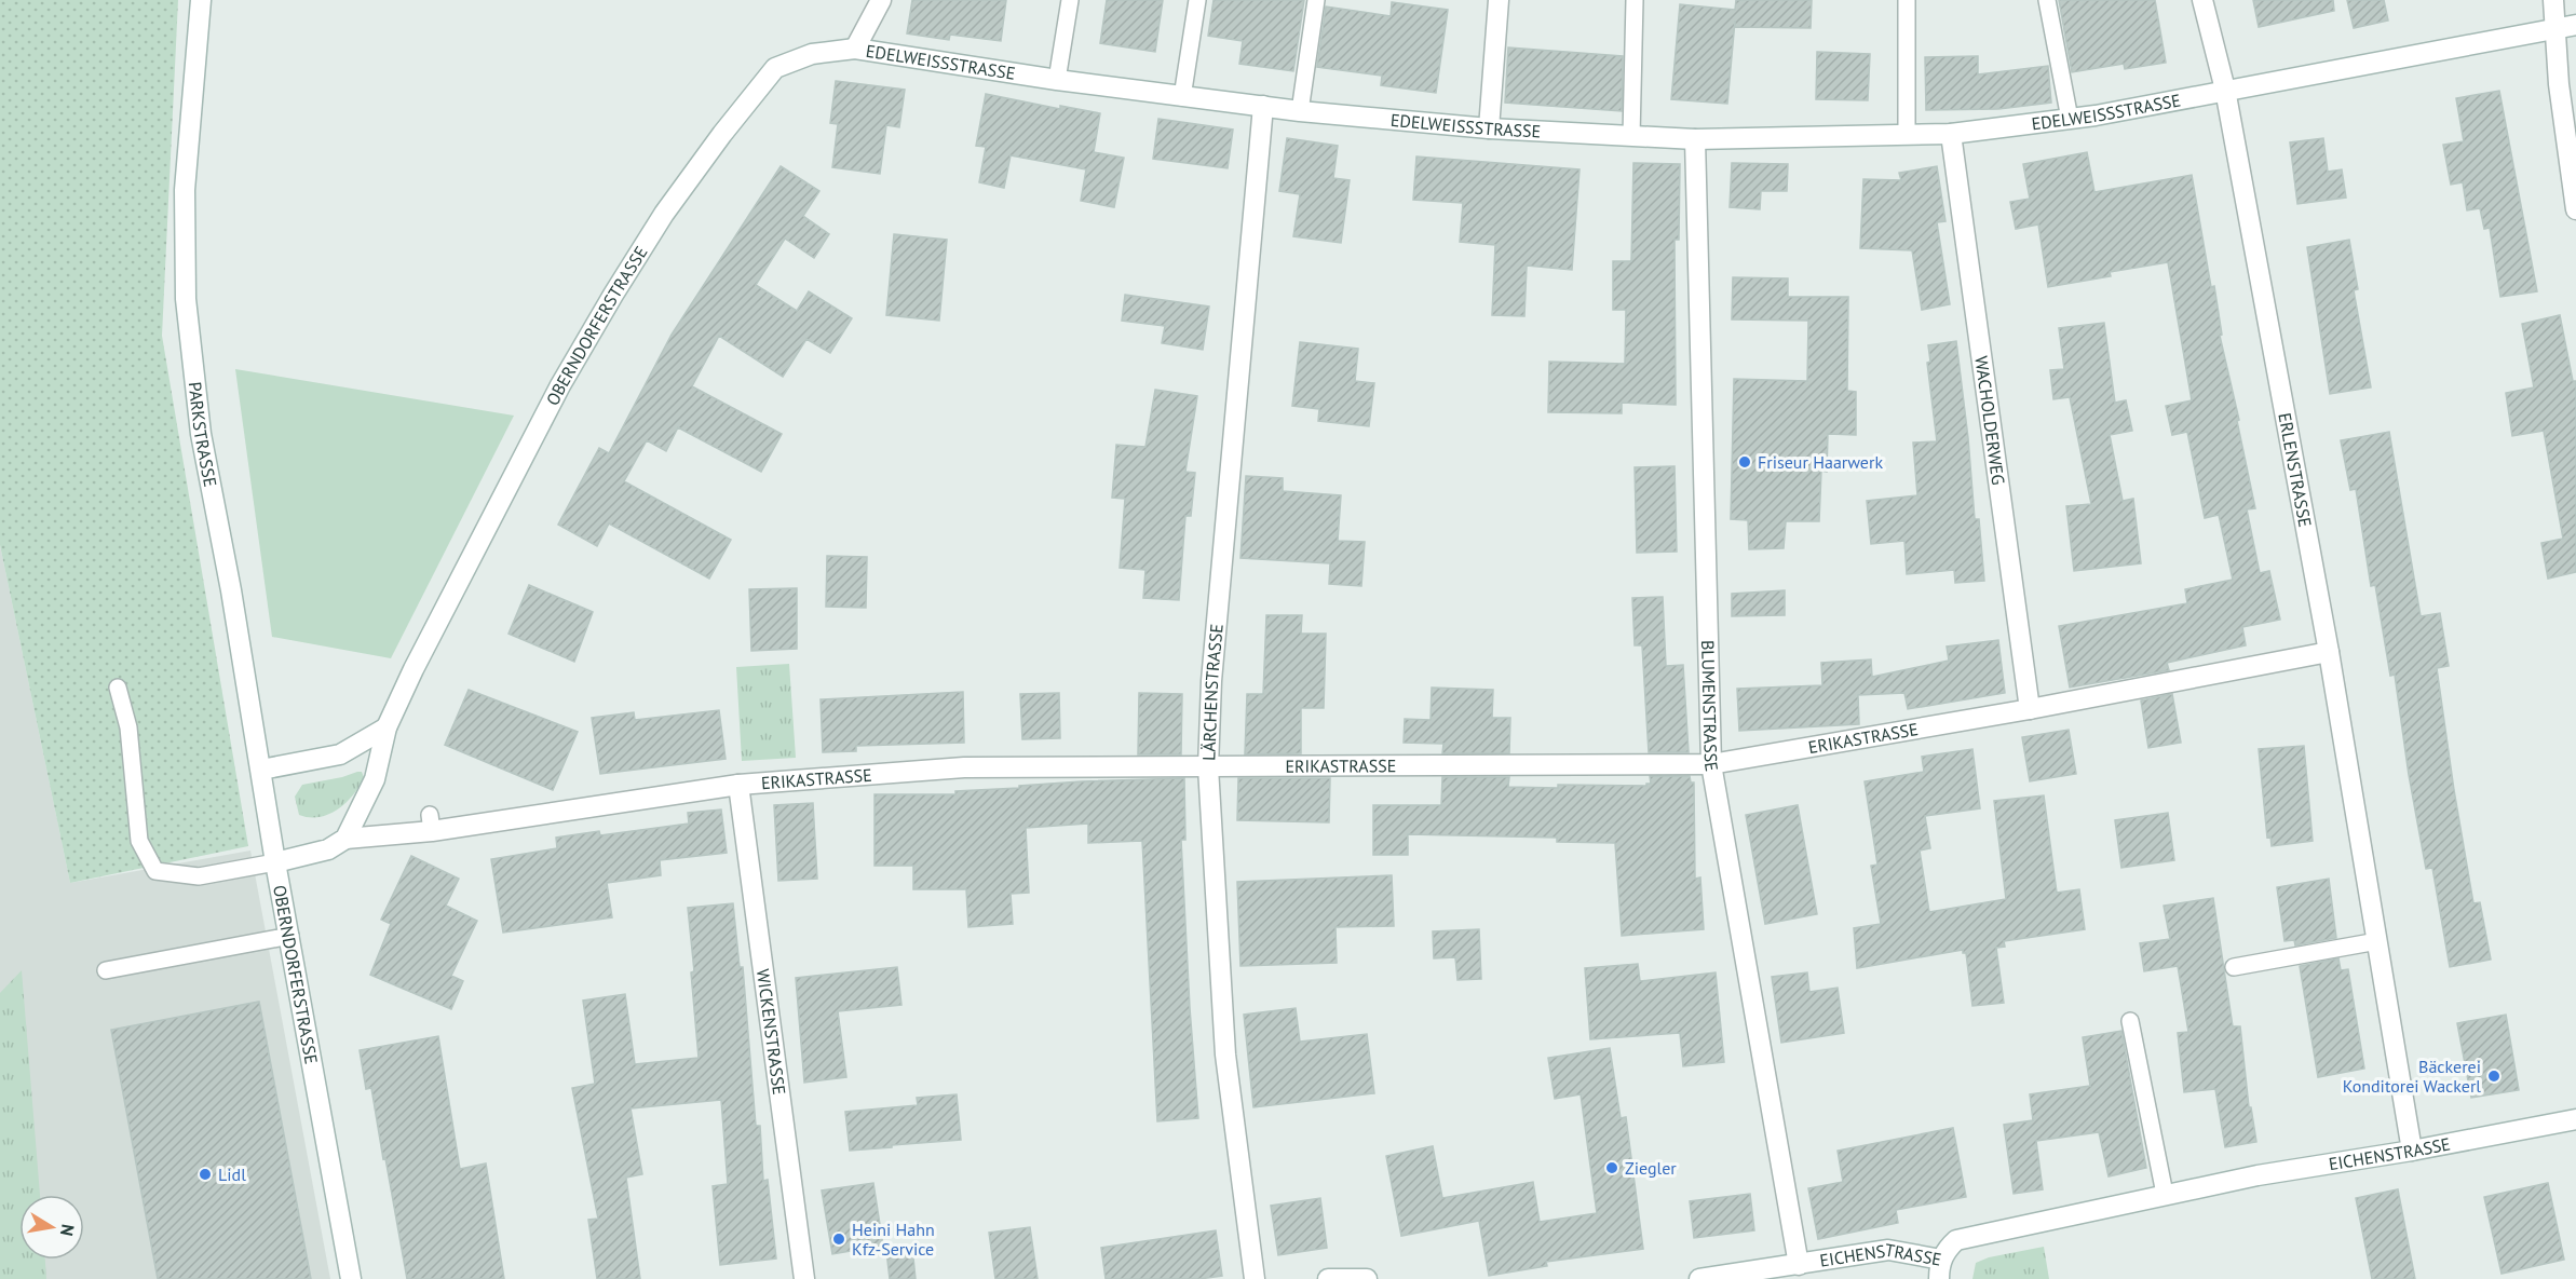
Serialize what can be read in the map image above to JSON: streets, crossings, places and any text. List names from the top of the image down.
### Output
{
  "streets": {
    "street": [
      "EDELWEISSSTRASSE",
      "OBERNDORFERSTRASSE",
      "WACHOLDERWEG",
      "PARKSTRASSE",
      "ERLENSTRASSE",
      "LÄRCHENSTRASSE",
      "BLUMENSTRASSE",
      "ERIKASTRASSE",
      "WICKENSTRASSE",
      "EICHENSTRASSE"
    ]
  },
  "crossings": [
    ["EDELWEISSSTRASSE", "OBERNDORFERSTRASSE"],
    ["EDELWEISSSTRASSE", "WACHOLDERWEG"],
    ["EDELWEISSSTRASSE", "ERLENSTRASSE"],
    ["EDELWEISSSTRASSE", "LÄRCHENSTRASSE"],
    ["EDELWEISSSTRASSE", "BLUMENSTRASSE"],
    ["OBERNDORFERSTRASSE", "PARKSTRASSE"],
    ["OBERNDORFERSTRASSE", "ERIKASTRASSE"],
    ["WACHOLDERWEG", "ERIKASTRASSE"],
    ["ERLENSTRASSE", "ERIKASTRASSE"],
    ["ERLENSTRASSE", "EICHENSTRASSE"],
    ["LÄRCHENSTRASSE", "ERIKASTRASSE"],
    ["BLUMENSTRASSE", "ERIKASTRASSE"],
    ["BLUMENSTRASSE", "EICHENSTRASSE"],
    ["ERIKASTRASSE", "WICKENSTRASSE"]
  ],
  "places": [
    "Friseur Haarwerk",
    "Bäckerei Konditorei Wackerl",
    "Ziegler",
    "Lidl",
    "Heini Hahn Kfz-Service"
  ],
  "north": "right"
}
